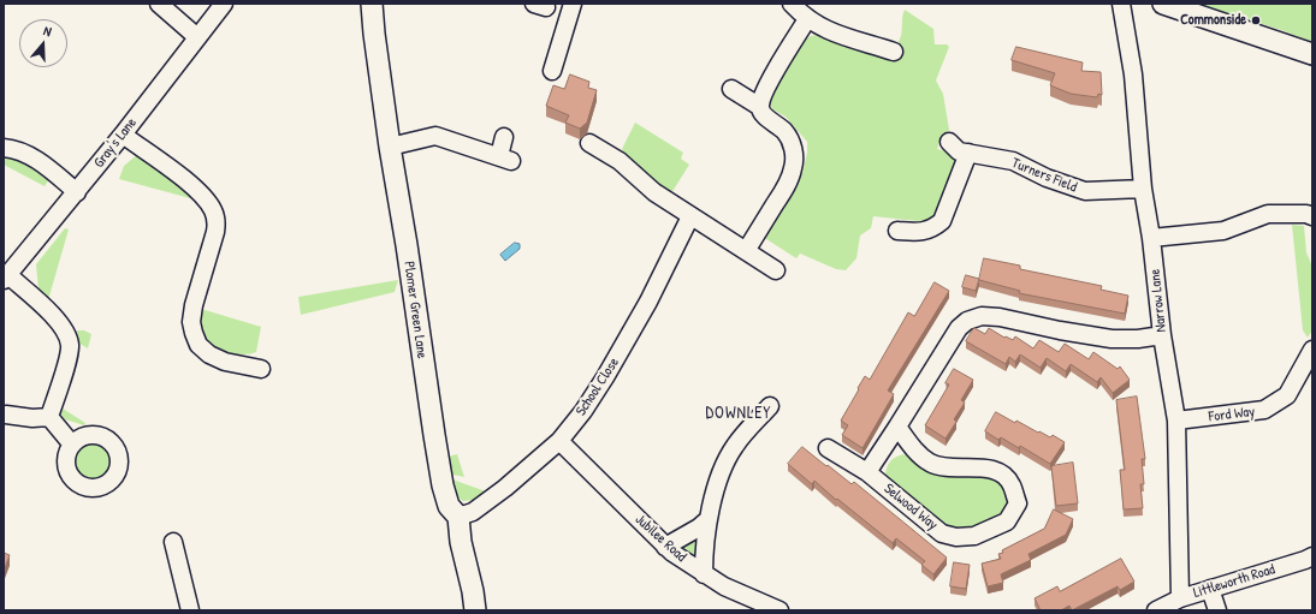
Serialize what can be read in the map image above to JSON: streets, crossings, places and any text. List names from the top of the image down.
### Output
{
  "streets": {
    "street": [
      "Gray's Lane",
      "Turners Field",
      "Narrow Lane",
      "Plomer Green Lane",
      "School Close",
      "Ford Way",
      "Selwood Way",
      "Jubilee Road",
      "Littleworth Road"
    ]
  },
  "crossings": [
    ["Turners Field", "Narrow Lane"],
    ["Narrow Lane", "Ford Way"],
    ["Narrow Lane", "Littleworth Road"],
    ["Plomer Green Lane", "School Close"],
    ["School Close", "Jubilee Road"]
  ],
  "districts": ["DOWNLEY"],
  "places": ["Commonside"],
  "north": "top"
}
